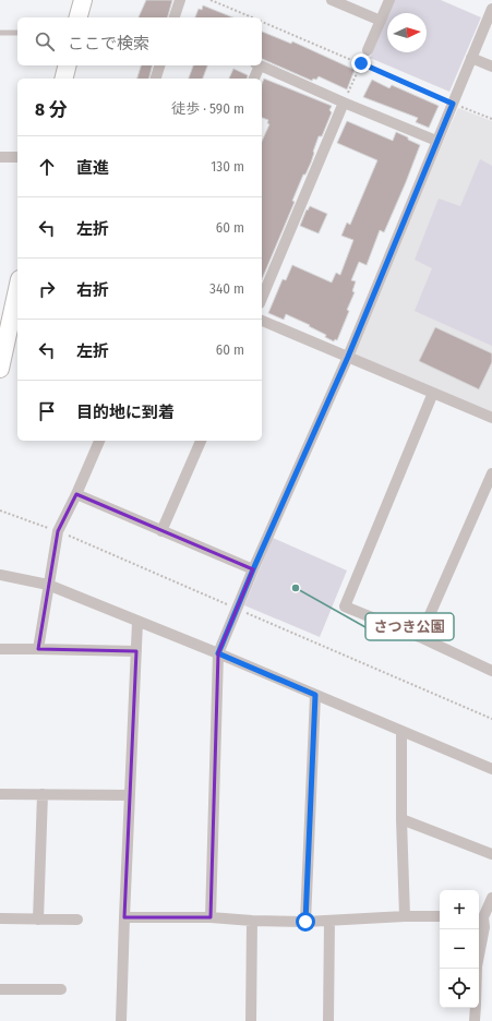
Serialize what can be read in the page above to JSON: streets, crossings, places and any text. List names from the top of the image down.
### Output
{
  "places": ["さつき公園"],
  "north": "right",
  "page": {
    "search": "ここで検索",
    "heading": ["8 分", "徒歩 · 590 m"],
    "list": [
      ["直進", "130 m"],
      ["左折", "60 m"],
      ["右折", "340 m"],
      ["左折", "60 m"],
      "目的地に到着"
    ],
    "map_buttons": ["+", "−"]
  }
}
